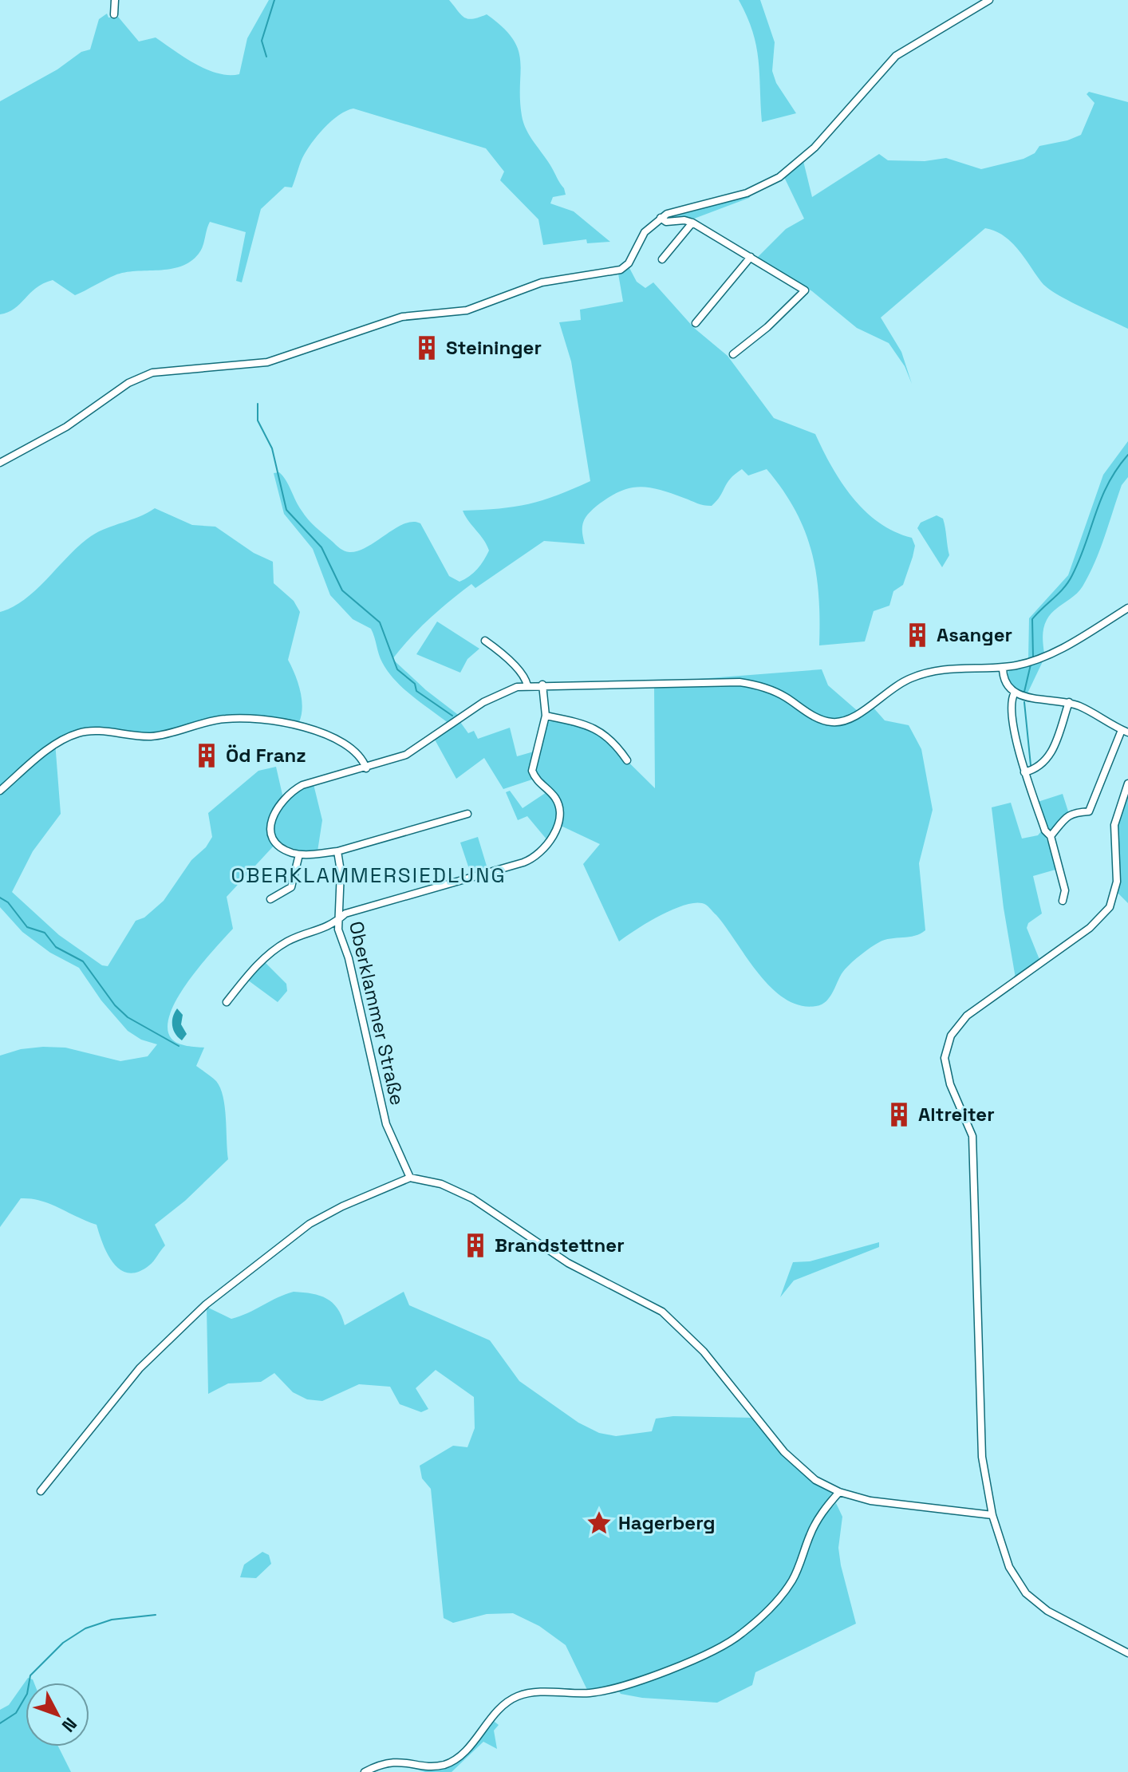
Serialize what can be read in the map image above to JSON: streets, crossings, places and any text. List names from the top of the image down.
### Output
{
  "streets": {
    "street": ["Oberklammer Straße"]
  },
  "districts": ["OBERKLAMMERSIEDLUNG"],
  "places": {
    "building": [
      "Steininger",
      "Asanger",
      "Öd Franz",
      "Altreiter",
      "Brandstettner"
    ],
    "place": ["Hagerberg"]
  },
  "north": "bottom right"
}
